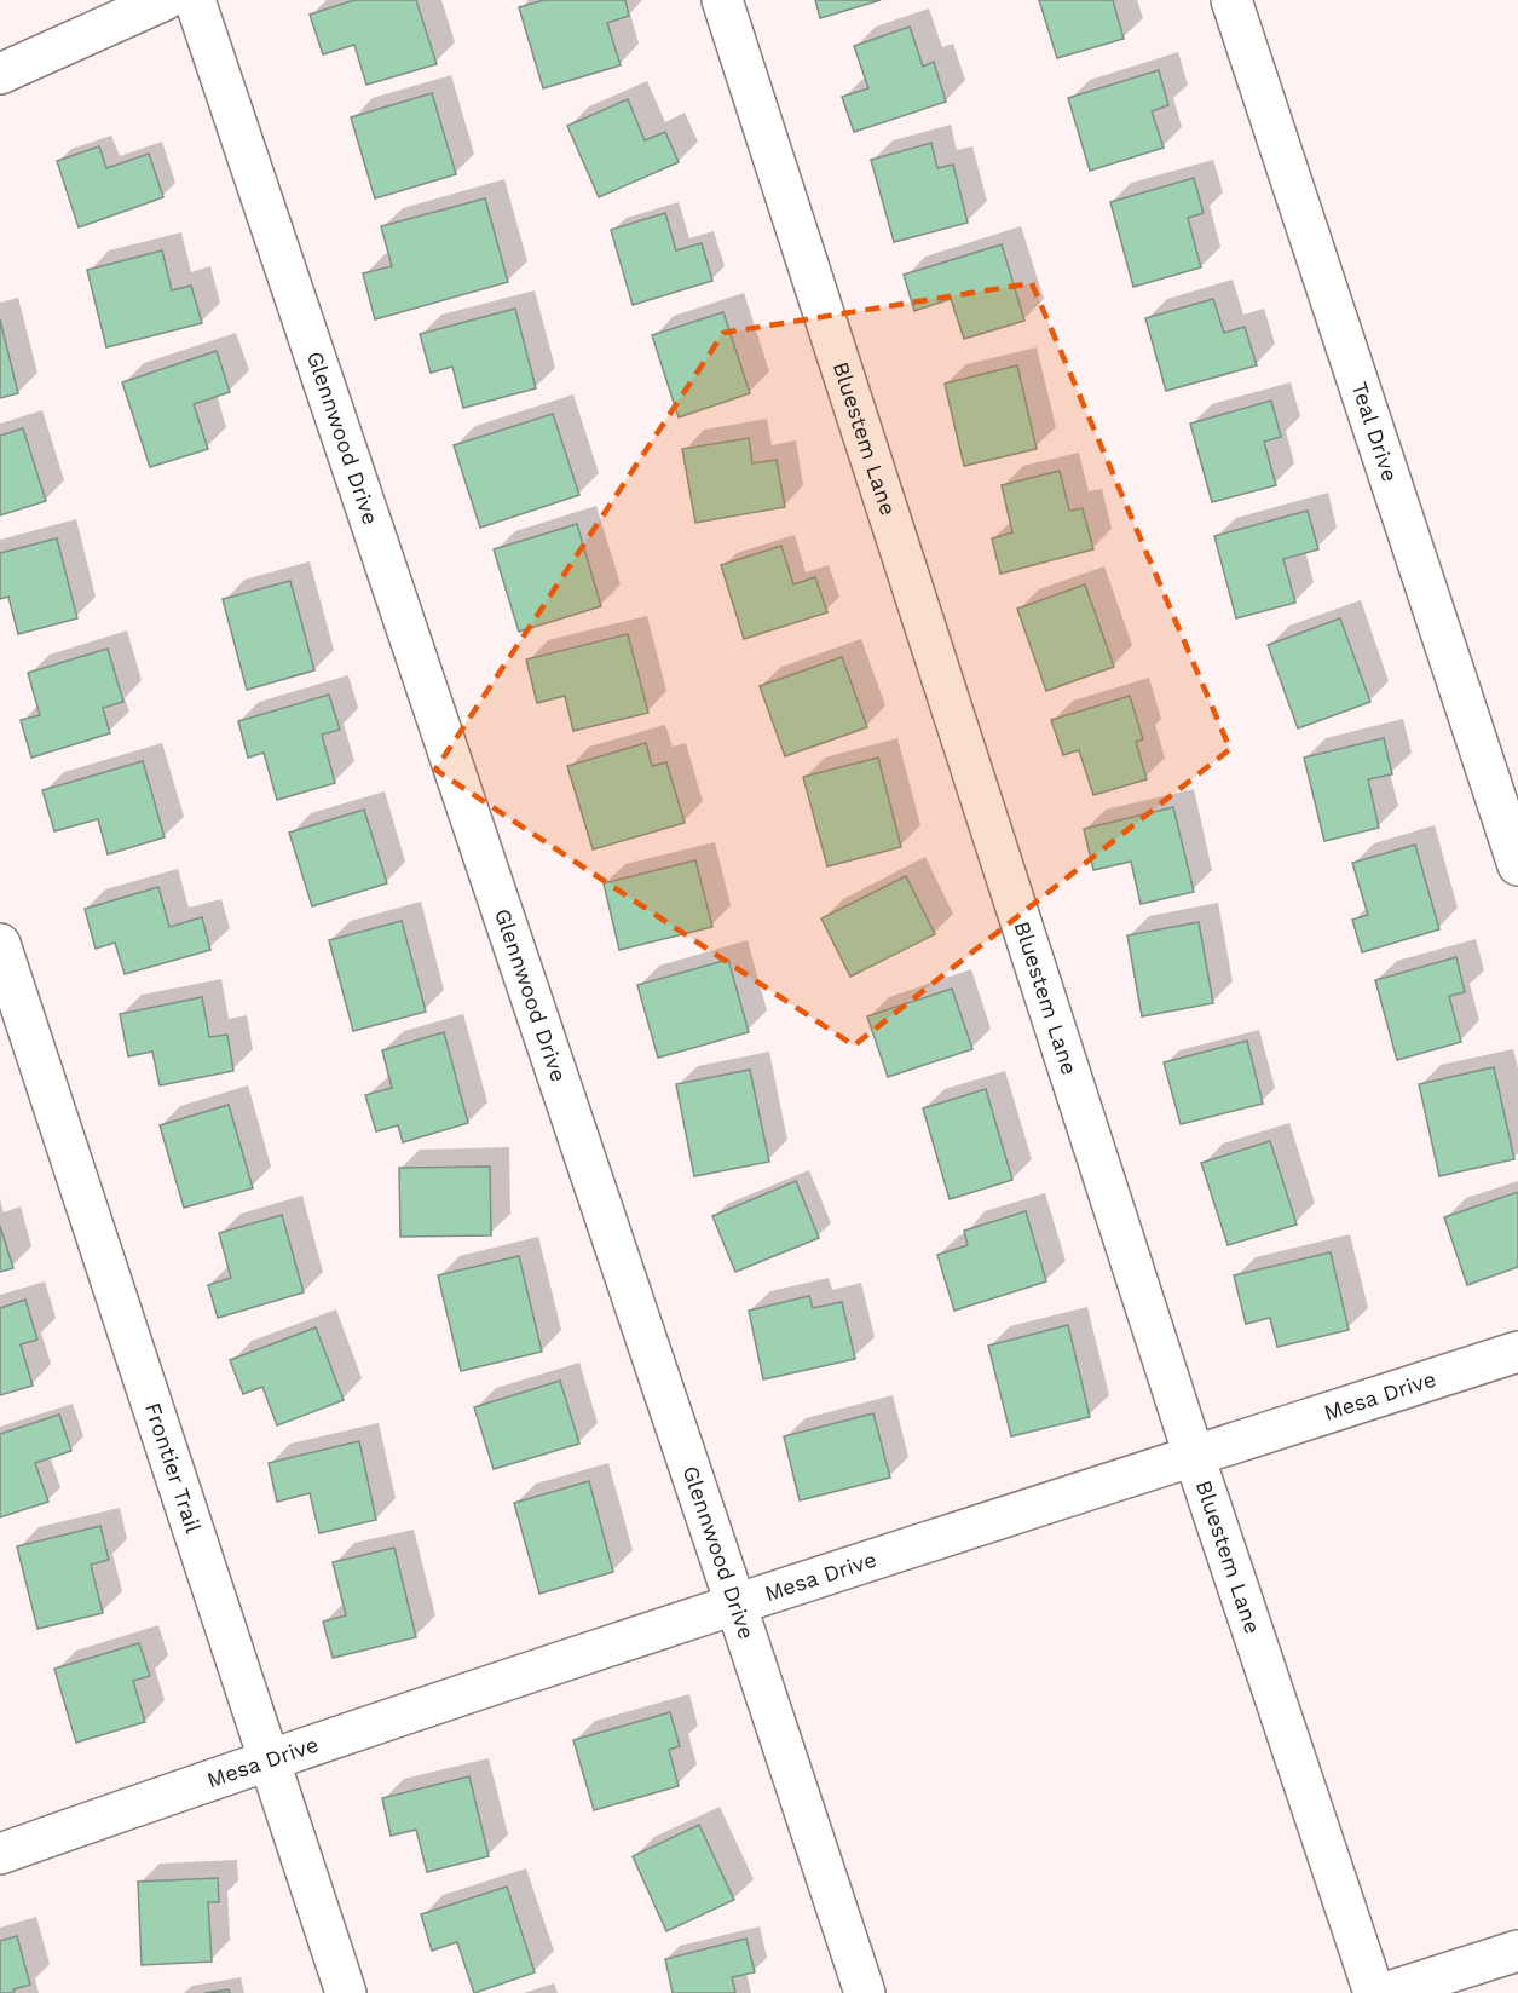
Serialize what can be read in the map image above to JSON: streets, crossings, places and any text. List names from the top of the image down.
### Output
{
  "streets": {
    "street": [
      "Teal Drive",
      "Bluestem Lane",
      "Glennwood Drive",
      "Mesa Drive",
      "Frontier Trail"
    ]
  },
  "crossings": [
    ["Bluestem Lane", "Mesa Drive"],
    ["Glennwood Drive", "Mesa Drive"],
    ["Mesa Drive", "Frontier Trail"]
  ]
}
